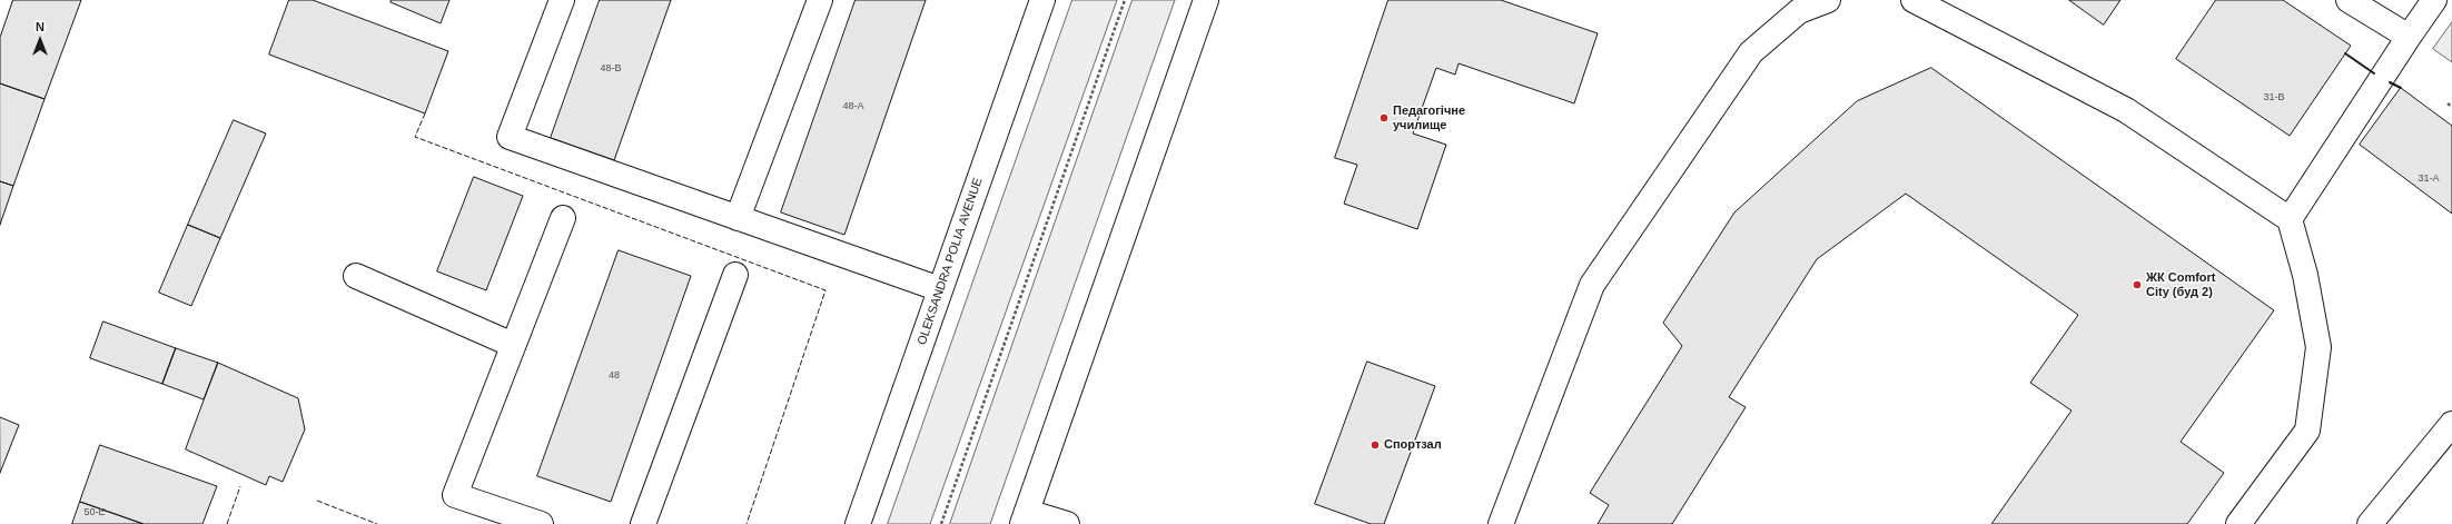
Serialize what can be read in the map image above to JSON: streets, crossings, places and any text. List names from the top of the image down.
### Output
{
  "streets": {
    "main road": ["OLEKSANDRA POLIA AVENUE"]
  },
  "places": ["Педагогічне училище", "ЖК Comfort City (буд 2)", "Спортзал"],
  "house_numbers": [
    "48-В",
    "31-В",
    "48-А",
    "31-А",
    "48",
    "50-Е"
  ],
  "north": "top"
}
